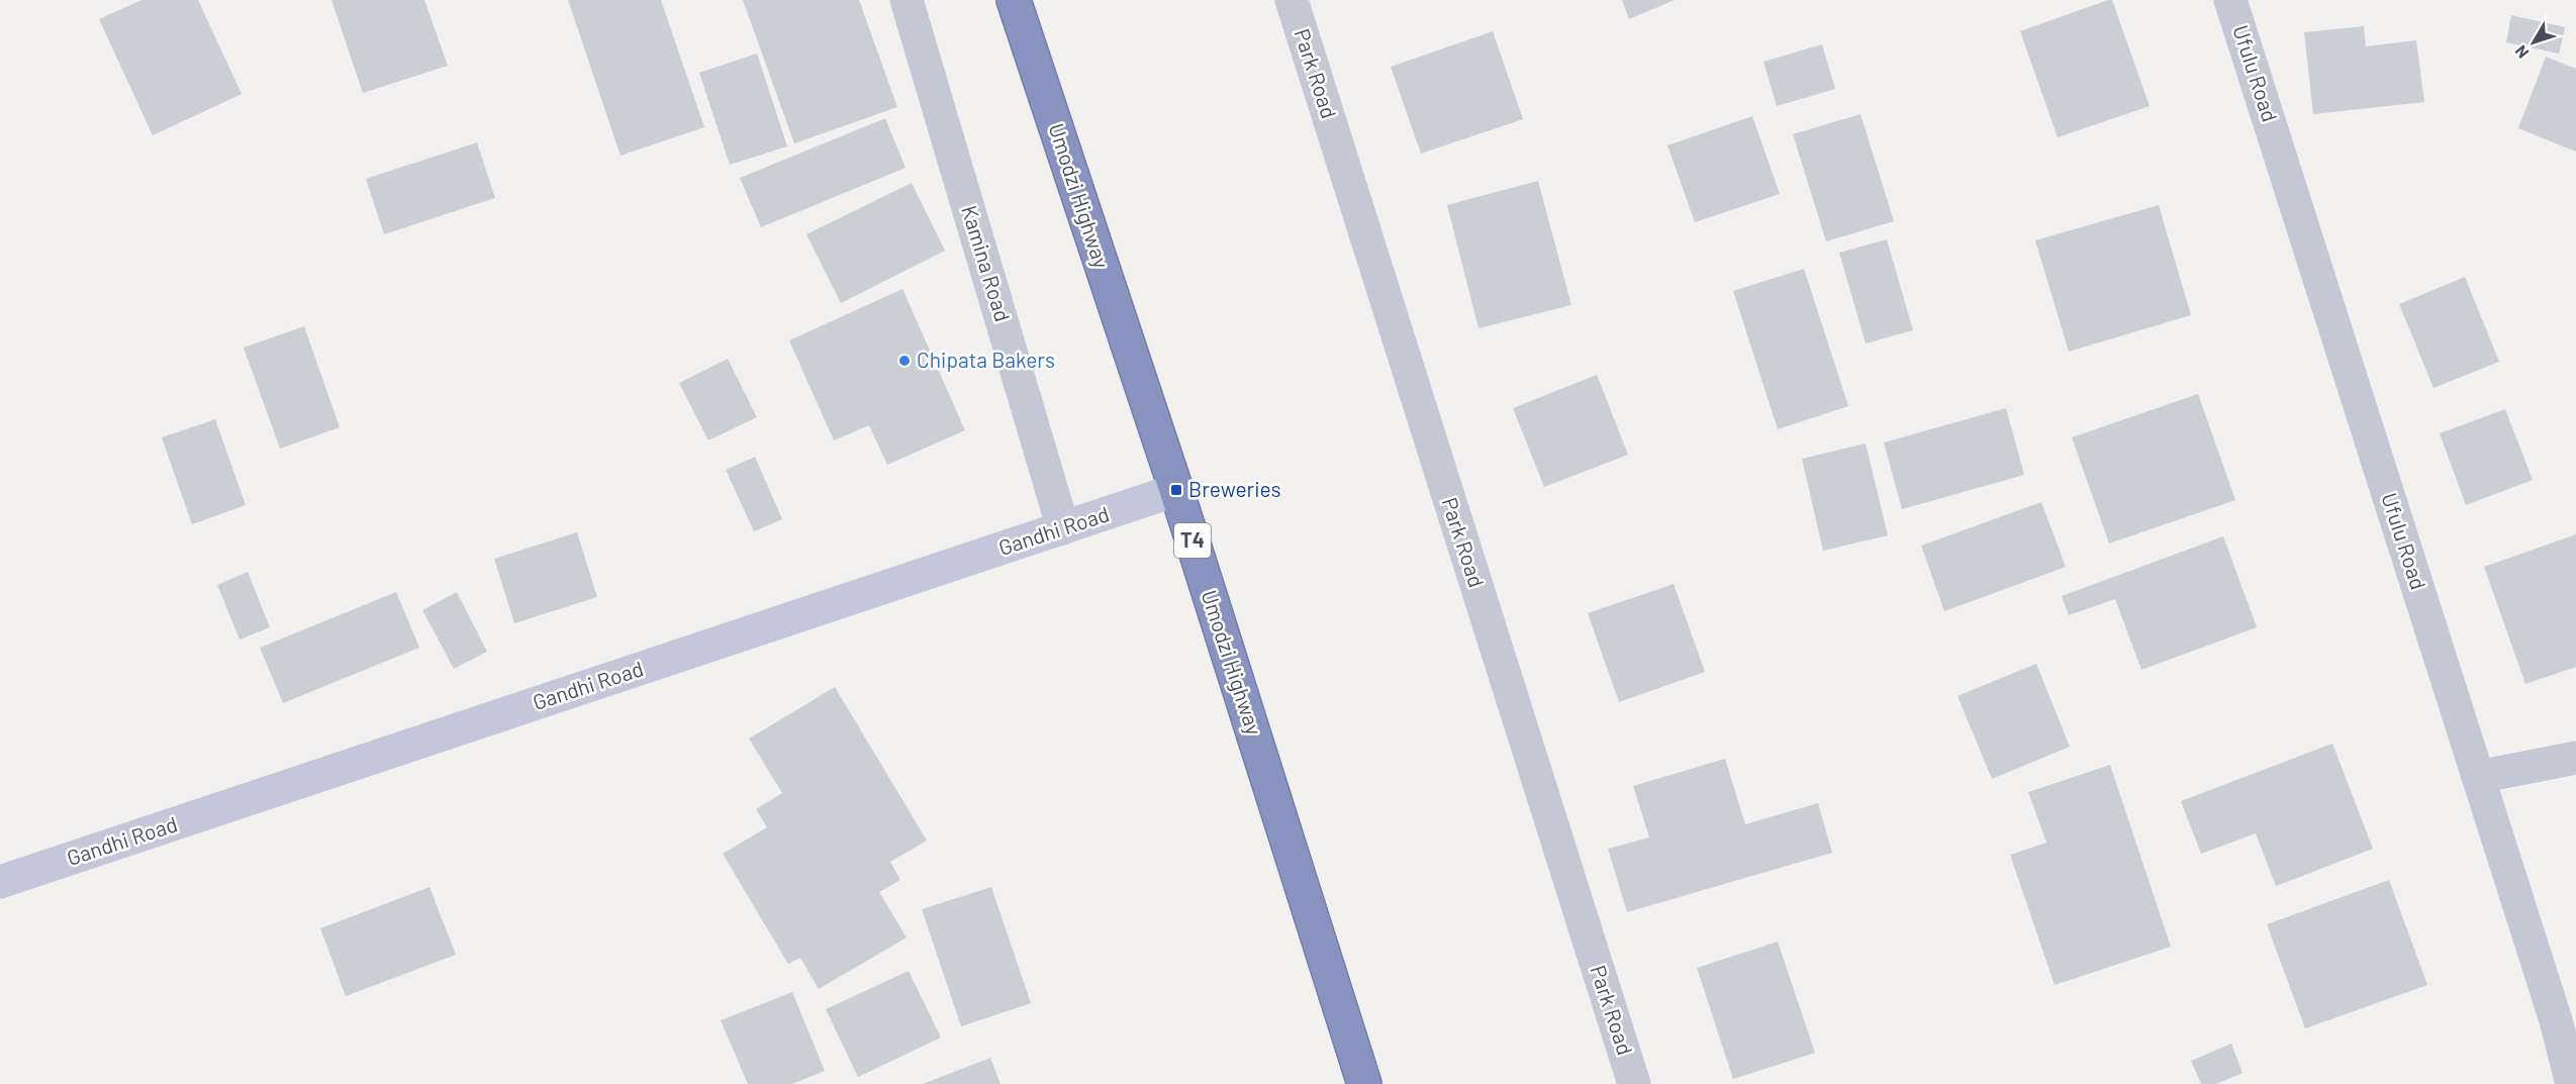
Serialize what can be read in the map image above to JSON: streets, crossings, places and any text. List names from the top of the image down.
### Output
{
  "streets": {
    "highway": ["Umodzi Highway", "T4"],
    "street": [
      "Park Road",
      "Ufulu Road",
      "Kamina Road",
      "Gandhi Road"
    ]
  },
  "crossings": [
    ["Umodzi Highway", "Gandhi Road"],
    ["Kamina Road", "Gandhi Road"]
  ],
  "places": {
    "other": ["Chipata Bakers"],
    "transit": ["Breweries"]
  },
  "north": "bottom left"
}
